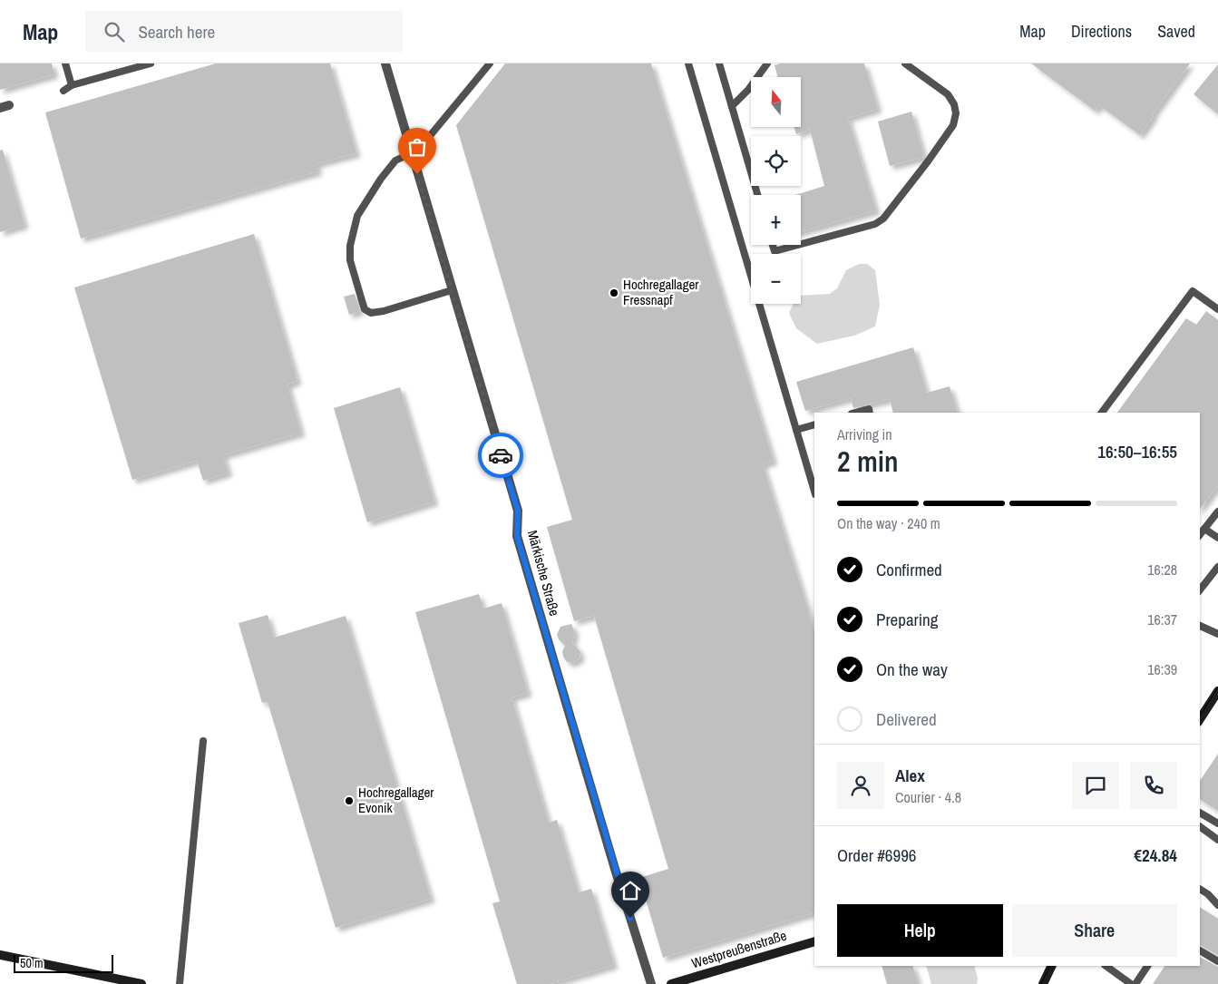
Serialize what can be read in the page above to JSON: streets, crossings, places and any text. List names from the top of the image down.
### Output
{
  "streets": {
    "street": ["Märkische Straße", "Westpreußenstraße"]
  },
  "places": ["Hochregallager Fressnapf", "Hochregallager Evonik"],
  "scale_bar": "50 m",
  "north": "top",
  "page": {
    "header": "Map",
    "search": "Search here",
    "nav": ["Map", "Directions", "Saved"],
    "map_buttons": ["+", "−"],
    "heading": ["2 min", "Arriving in", "16:50–16:55"],
    "panel": [
      "Alex",
      "Courier · 4.8",
      "Order #6996",
      "€24.84"
    ],
    "bar": "On the way · 240 m",
    "list": [
      ["Confirmed", "16:28"],
      ["Preparing", "16:37"],
      ["On the way", "16:39"],
      "Delivered"
    ],
    "buttons": ["Help", "Share"],
    "scale": "50 m"
  }
}
